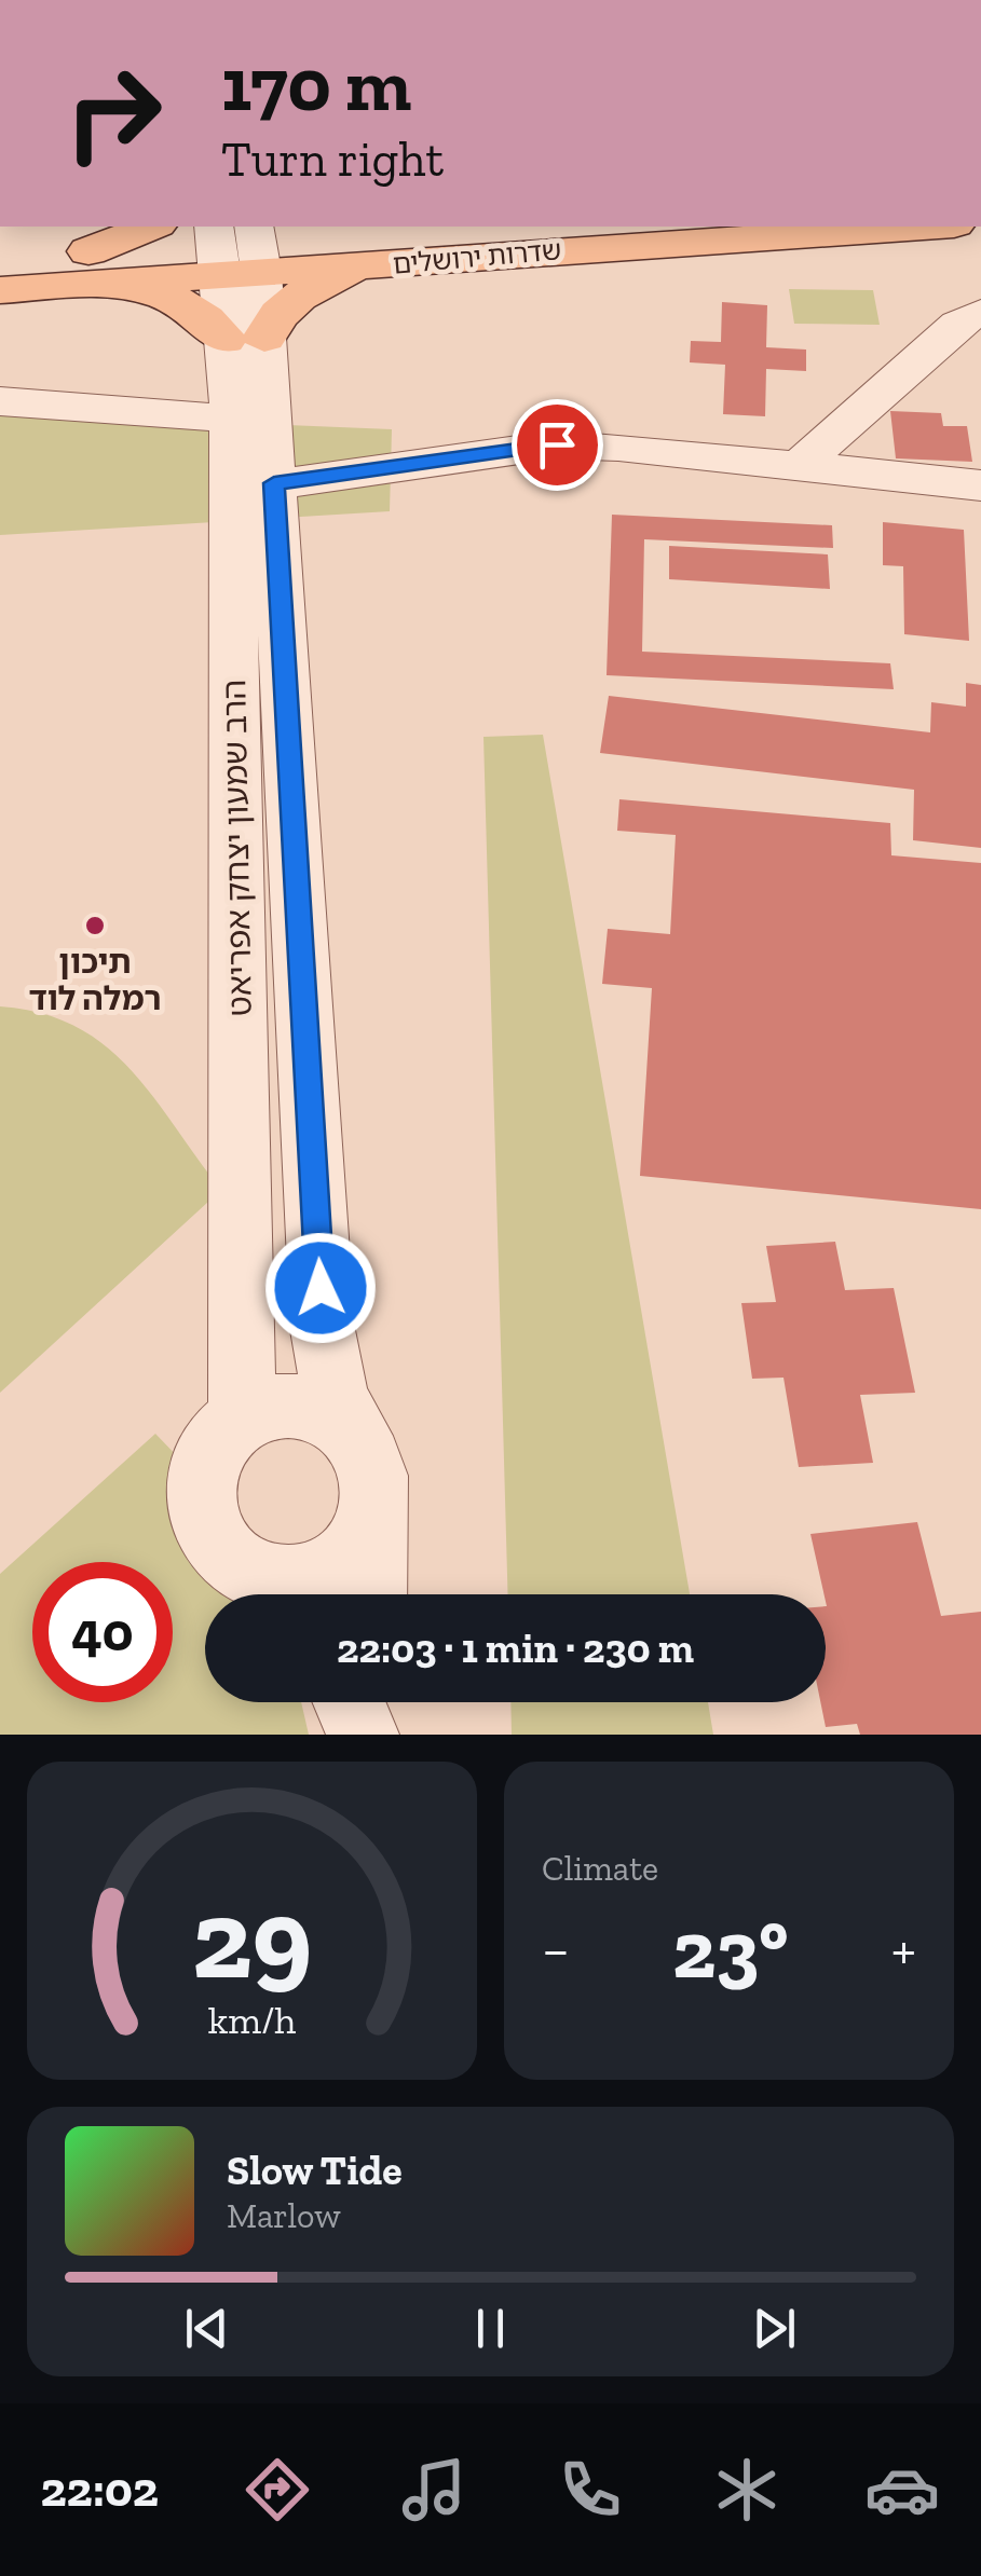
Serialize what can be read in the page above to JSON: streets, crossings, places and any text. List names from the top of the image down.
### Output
{
  "streets": {
    "main road": ["שדרות ירושלים"],
    "street": ["הרב שמעון יצחק אפריאט"]
  },
  "crossings": [
    ["שדרות ירושלים", "הרב שמעון יצחק אפריאט"]
  ],
  "places": ["תיכון רמלה לוד"],
  "page": {
    "turn": ["170 m", "Turn right"],
    "limit": "40",
    "trip": "22:03 · 1 min · 230 m",
    "tile": "Climate",
    "heat": ["−", "23°", "+"],
    "song": ["Slow Tide", "Marlow"],
    "tabs": "22:02",
    "gauge": ["29", "km/h"]
  }
}
